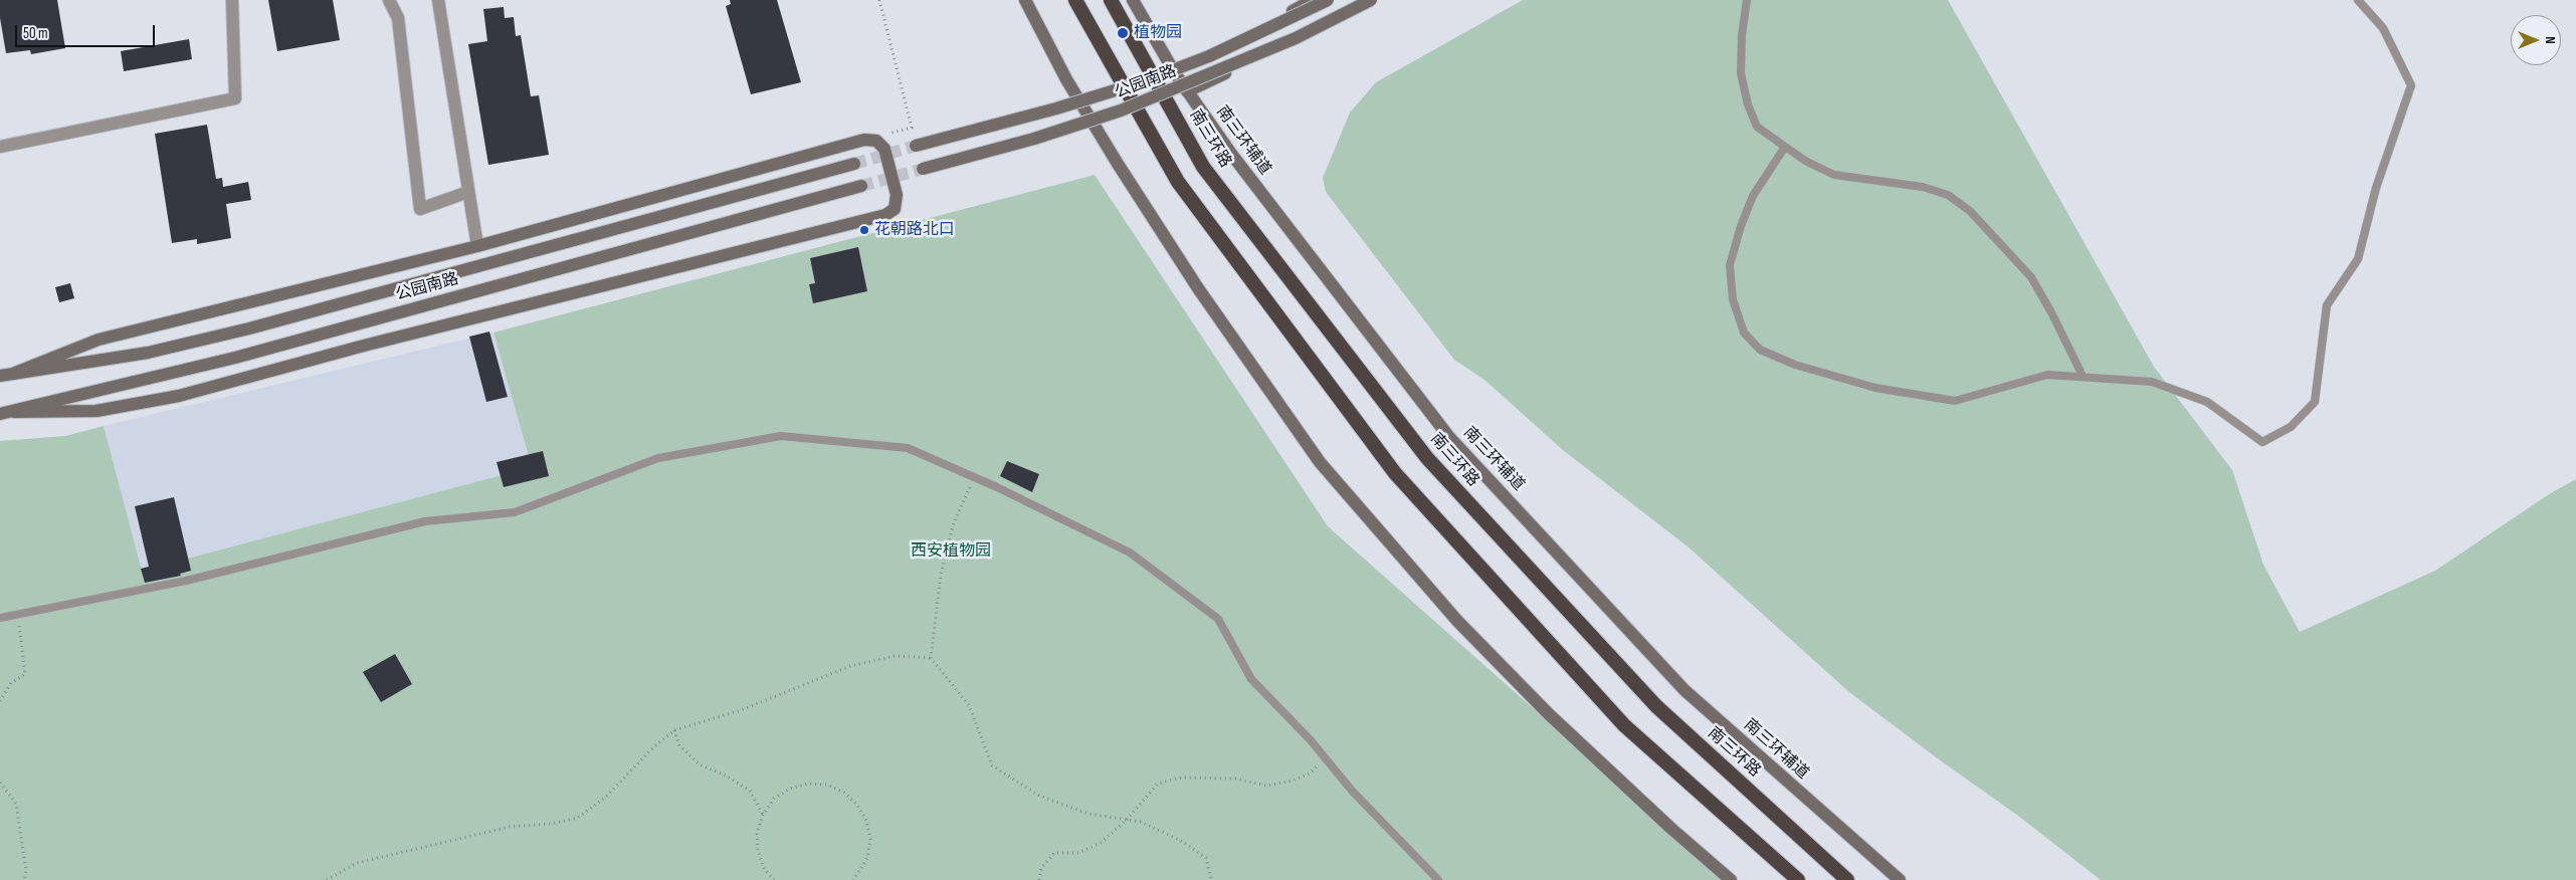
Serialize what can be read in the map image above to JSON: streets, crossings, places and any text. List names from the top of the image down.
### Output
{
  "streets": {
    "highway": ["南三环路"],
    "main road": ["公园南路", "南三环辅道"]
  },
  "parks": ["西安植物园"],
  "places": ["植物园", "花朝路北口"],
  "scale_bar": "50 m",
  "north": "right"
}
